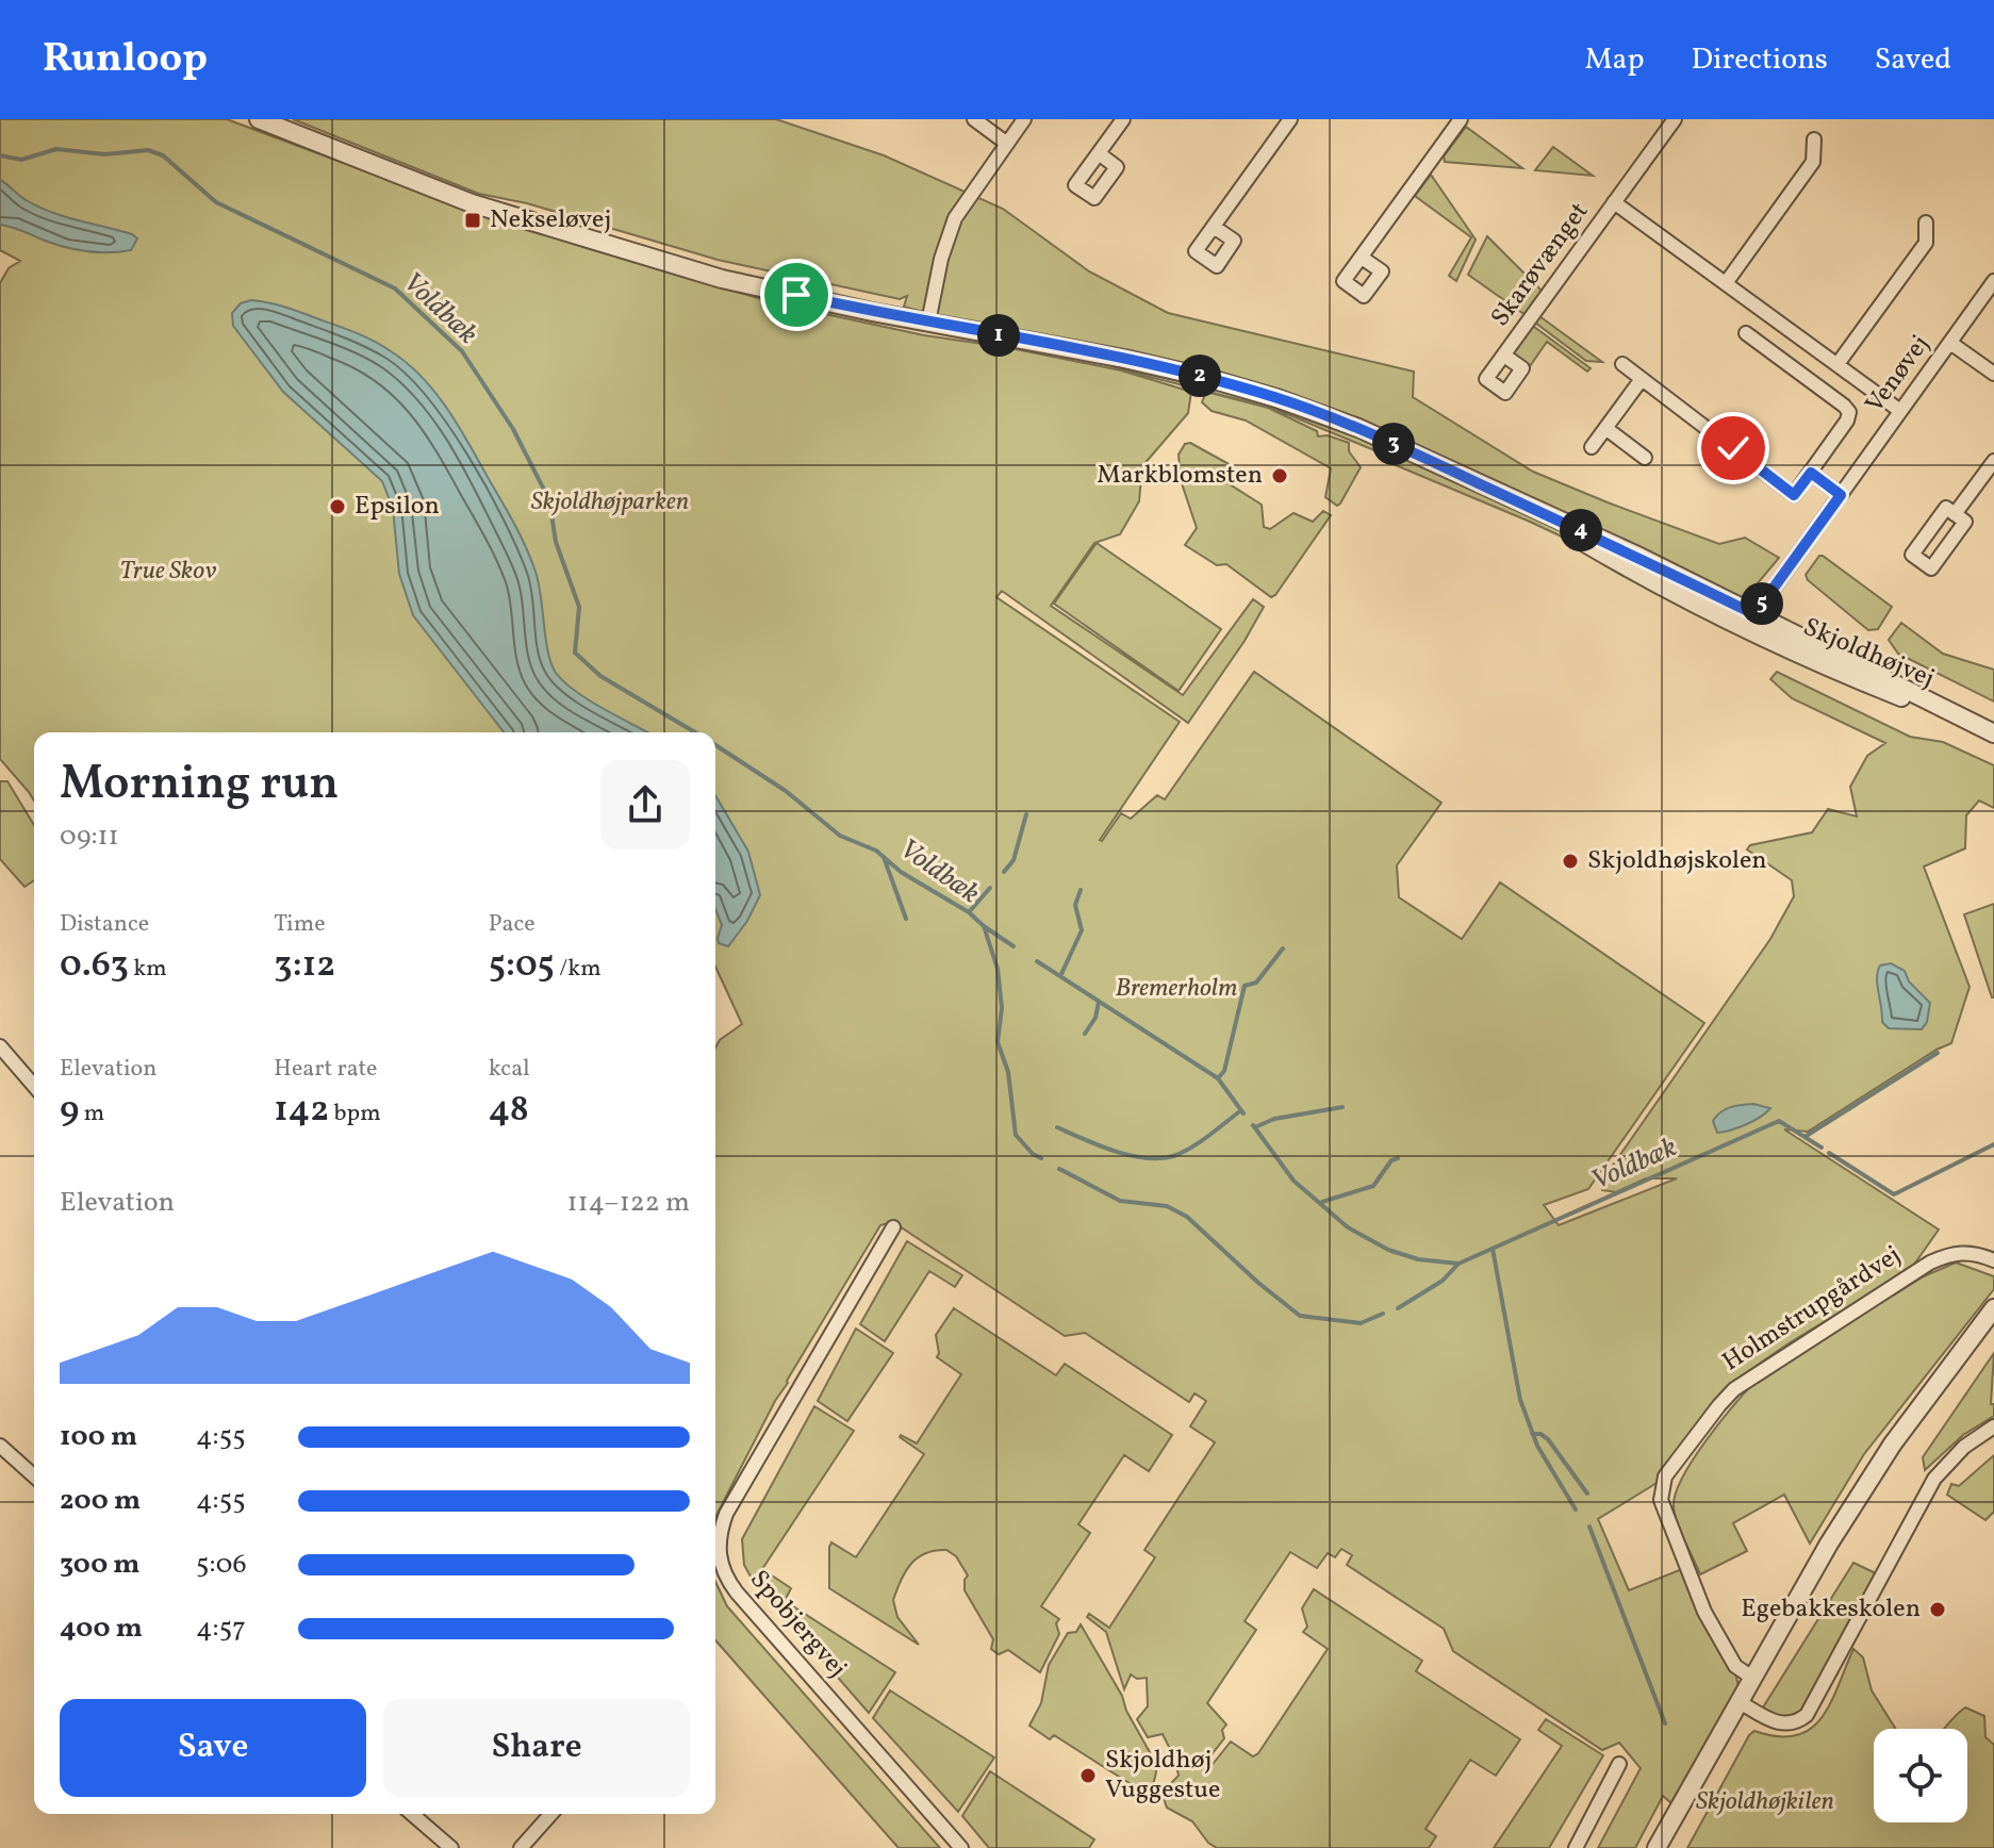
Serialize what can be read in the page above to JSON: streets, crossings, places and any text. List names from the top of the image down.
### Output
{
  "streets": {
    "street": [
      "Skarøvænget",
      "Venøvej",
      "Skjoldhøjvej",
      "Holmstrupgårdvej",
      "Spobjergvej"
    ]
  },
  "crossings": [
    ["Skarøvænget", "Venøvej"],
    ["Venøvej", "Skjoldhøjvej"]
  ],
  "water": ["Voldbæk"],
  "parks": [
    "Skjoldhøjparken",
    "True Skov",
    "Bremerholm",
    "Skjoldhøjkilen"
  ],
  "places": {
    "transit": ["Nekseløvej"],
    "other": [
      "Markblomsten",
      "Epsilon",
      "Skjoldhøjskolen",
      "Egebakkeskolen",
      "Skjoldhøj Vuggestue"
    ]
  },
  "page": {
    "header": "Runloop",
    "nav": ["Map", "Directions", "Saved"],
    "pins": [
      "1",
      "2",
      "3",
      "4",
      "5"
    ],
    "heading": ["Morning run", "09:11"],
    "stats": [
      ["Distance", "0.63 km"],
      ["Time", "3:12"],
      ["Pace", "5:05 /km"],
      ["Elevation", "9 m"],
      ["Heart rate", "142 bpm"],
      ["kcal", "48"]
    ],
    "chart": ["Elevation", "114–122 m"],
    "list": [
      {
        "name": "100 m",
        "note": "4:55"
      },
      {
        "name": "200 m",
        "note": "4:55"
      },
      {
        "name": "300 m",
        "note": "5:06"
      },
      {
        "name": "400 m",
        "note": "4:57"
      }
    ],
    "buttons": ["Save", "Share"]
  }
}
